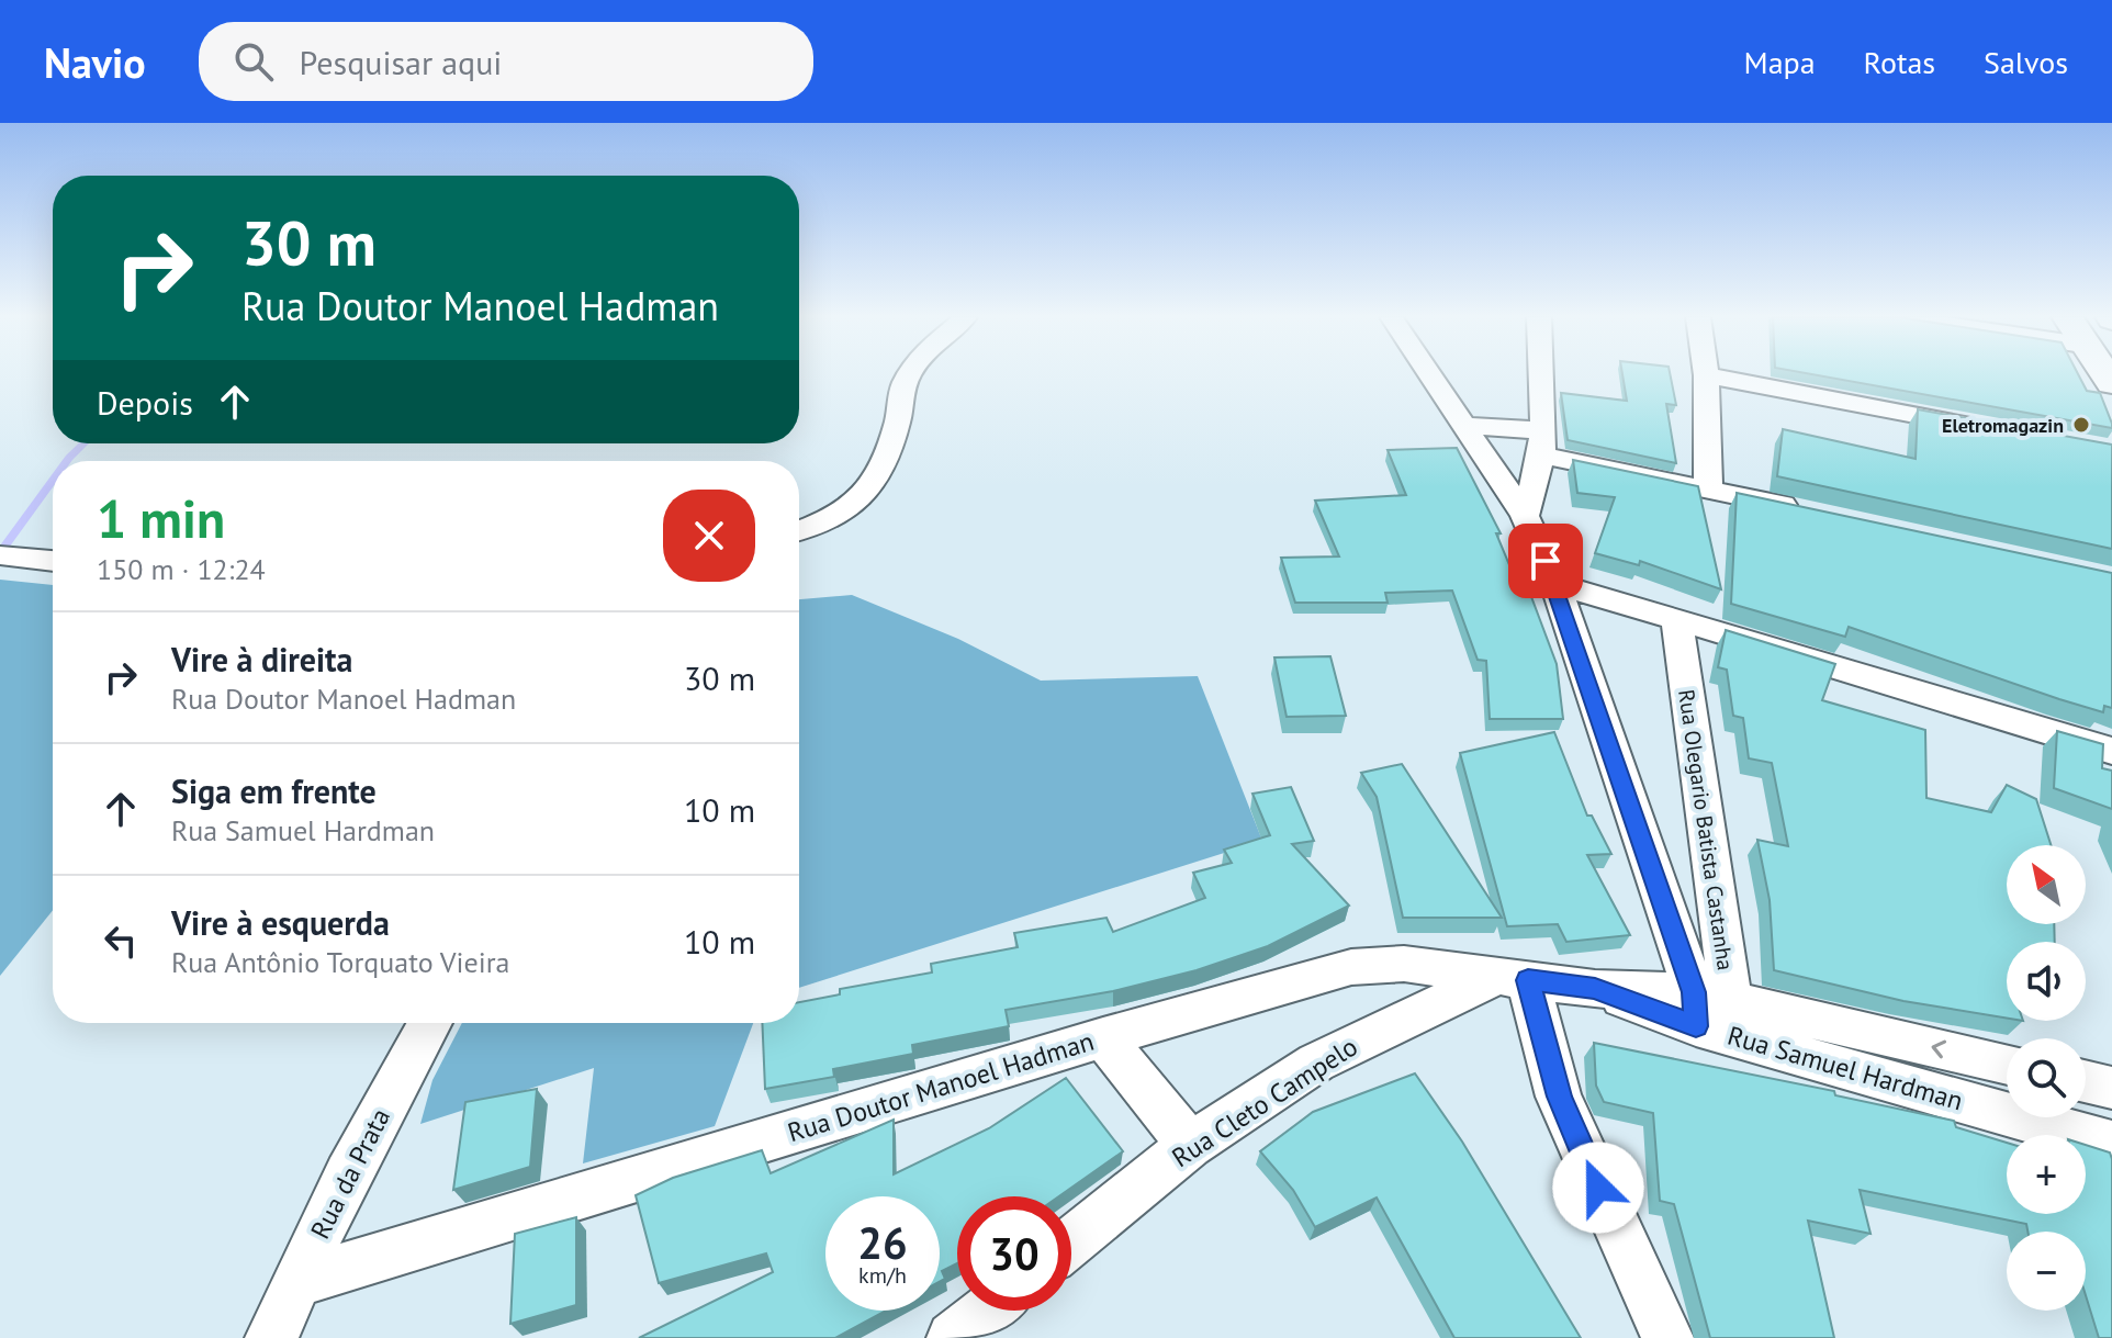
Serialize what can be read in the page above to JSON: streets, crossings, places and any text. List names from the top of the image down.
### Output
{
  "streets": {
    "street": [
      "Rua Olegario Batista Castanha",
      "Rua Samuel Hardman",
      "Rua Doutor Manoel Hadman",
      "Rua Cleto Campelo",
      "Rua da Prata"
    ]
  },
  "crossings": [
    ["Rua Olegario Batista Castanha", "Rua Samuel Hardman"],
    ["Rua Samuel Hardman", "Rua Doutor Manoel Hadman"],
    ["Rua Doutor Manoel Hadman", "Rua Cleto Campelo"],
    ["Rua Doutor Manoel Hadman", "Rua da Prata"]
  ],
  "places": ["Eletromagazin"],
  "north": "top left",
  "page": {
    "header": "Navio",
    "search": "Pesquisar aqui",
    "nav": ["Mapa", "Rotas", "Salvos"],
    "turn": ["30 m", "Rua Doutor Manoel Hadman"],
    "then": "Depois",
    "heading": ["1 min", "150 m · 12:24"],
    "list": [
      {
        "name": "Vire à direita",
        "note": "Rua Doutor Manoel Hadman",
        "value": "30 m"
      },
      {
        "name": "Siga em frente",
        "note": "Rua Samuel Hardman",
        "value": "10 m"
      },
      {
        "name": "Vire à esquerda",
        "note": "Rua Antônio Torquato Vieira",
        "value": "10 m"
      }
    ],
    "map_buttons": ["+", "−"],
    "speed": "26 km/h",
    "limit": "30"
  }
}
